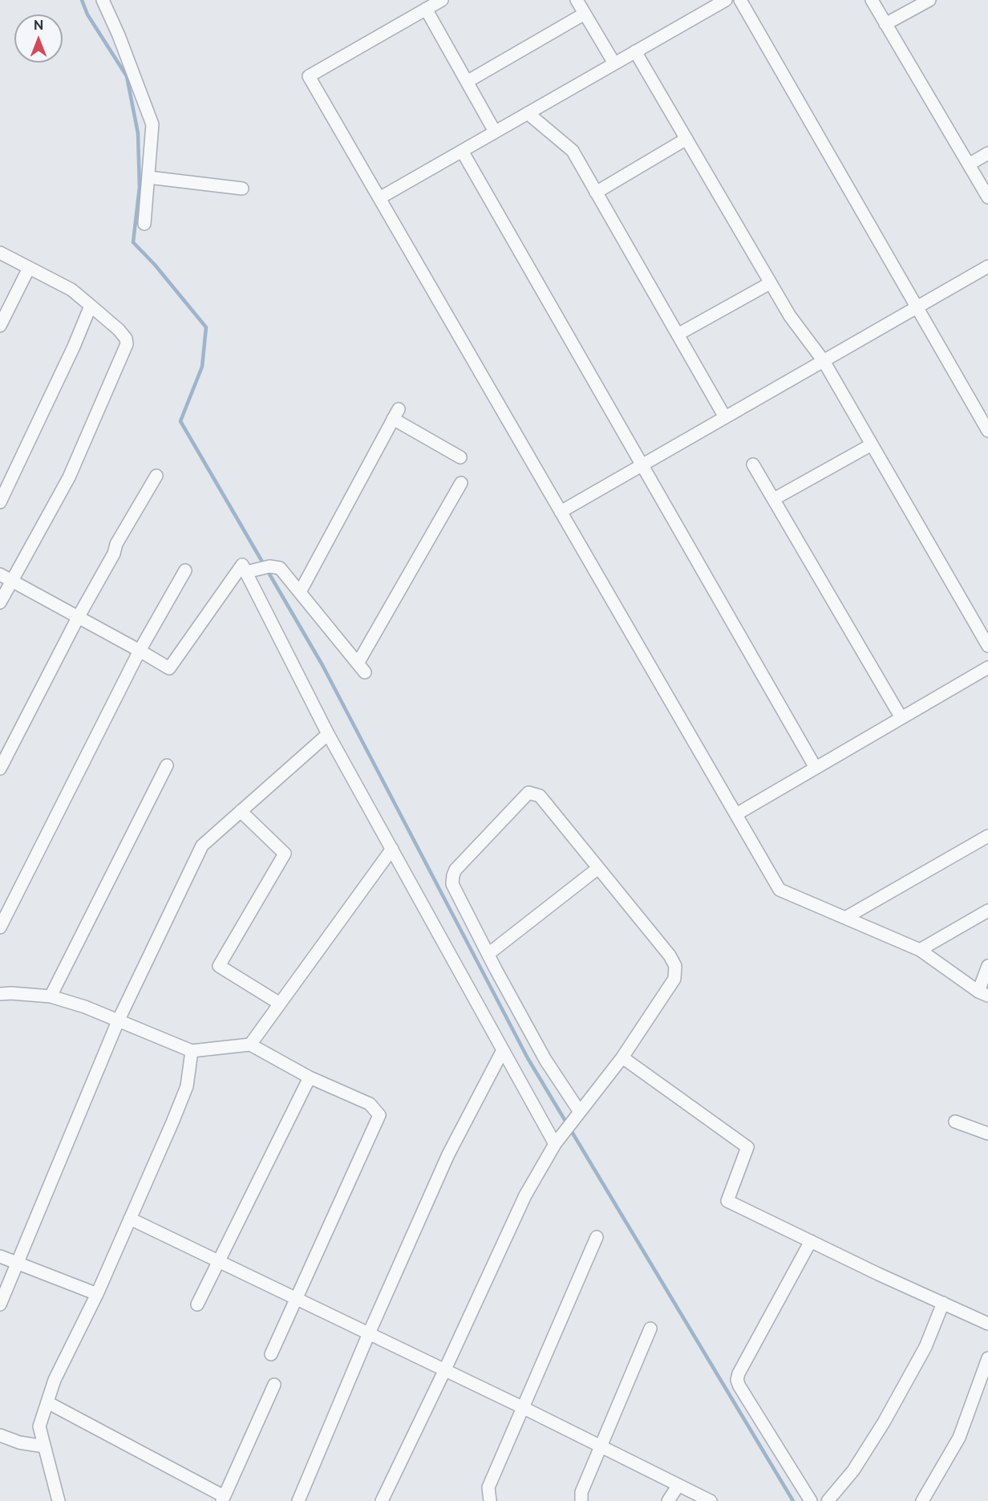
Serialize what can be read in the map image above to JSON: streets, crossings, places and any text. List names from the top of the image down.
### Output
{
  "north": "top"
}
